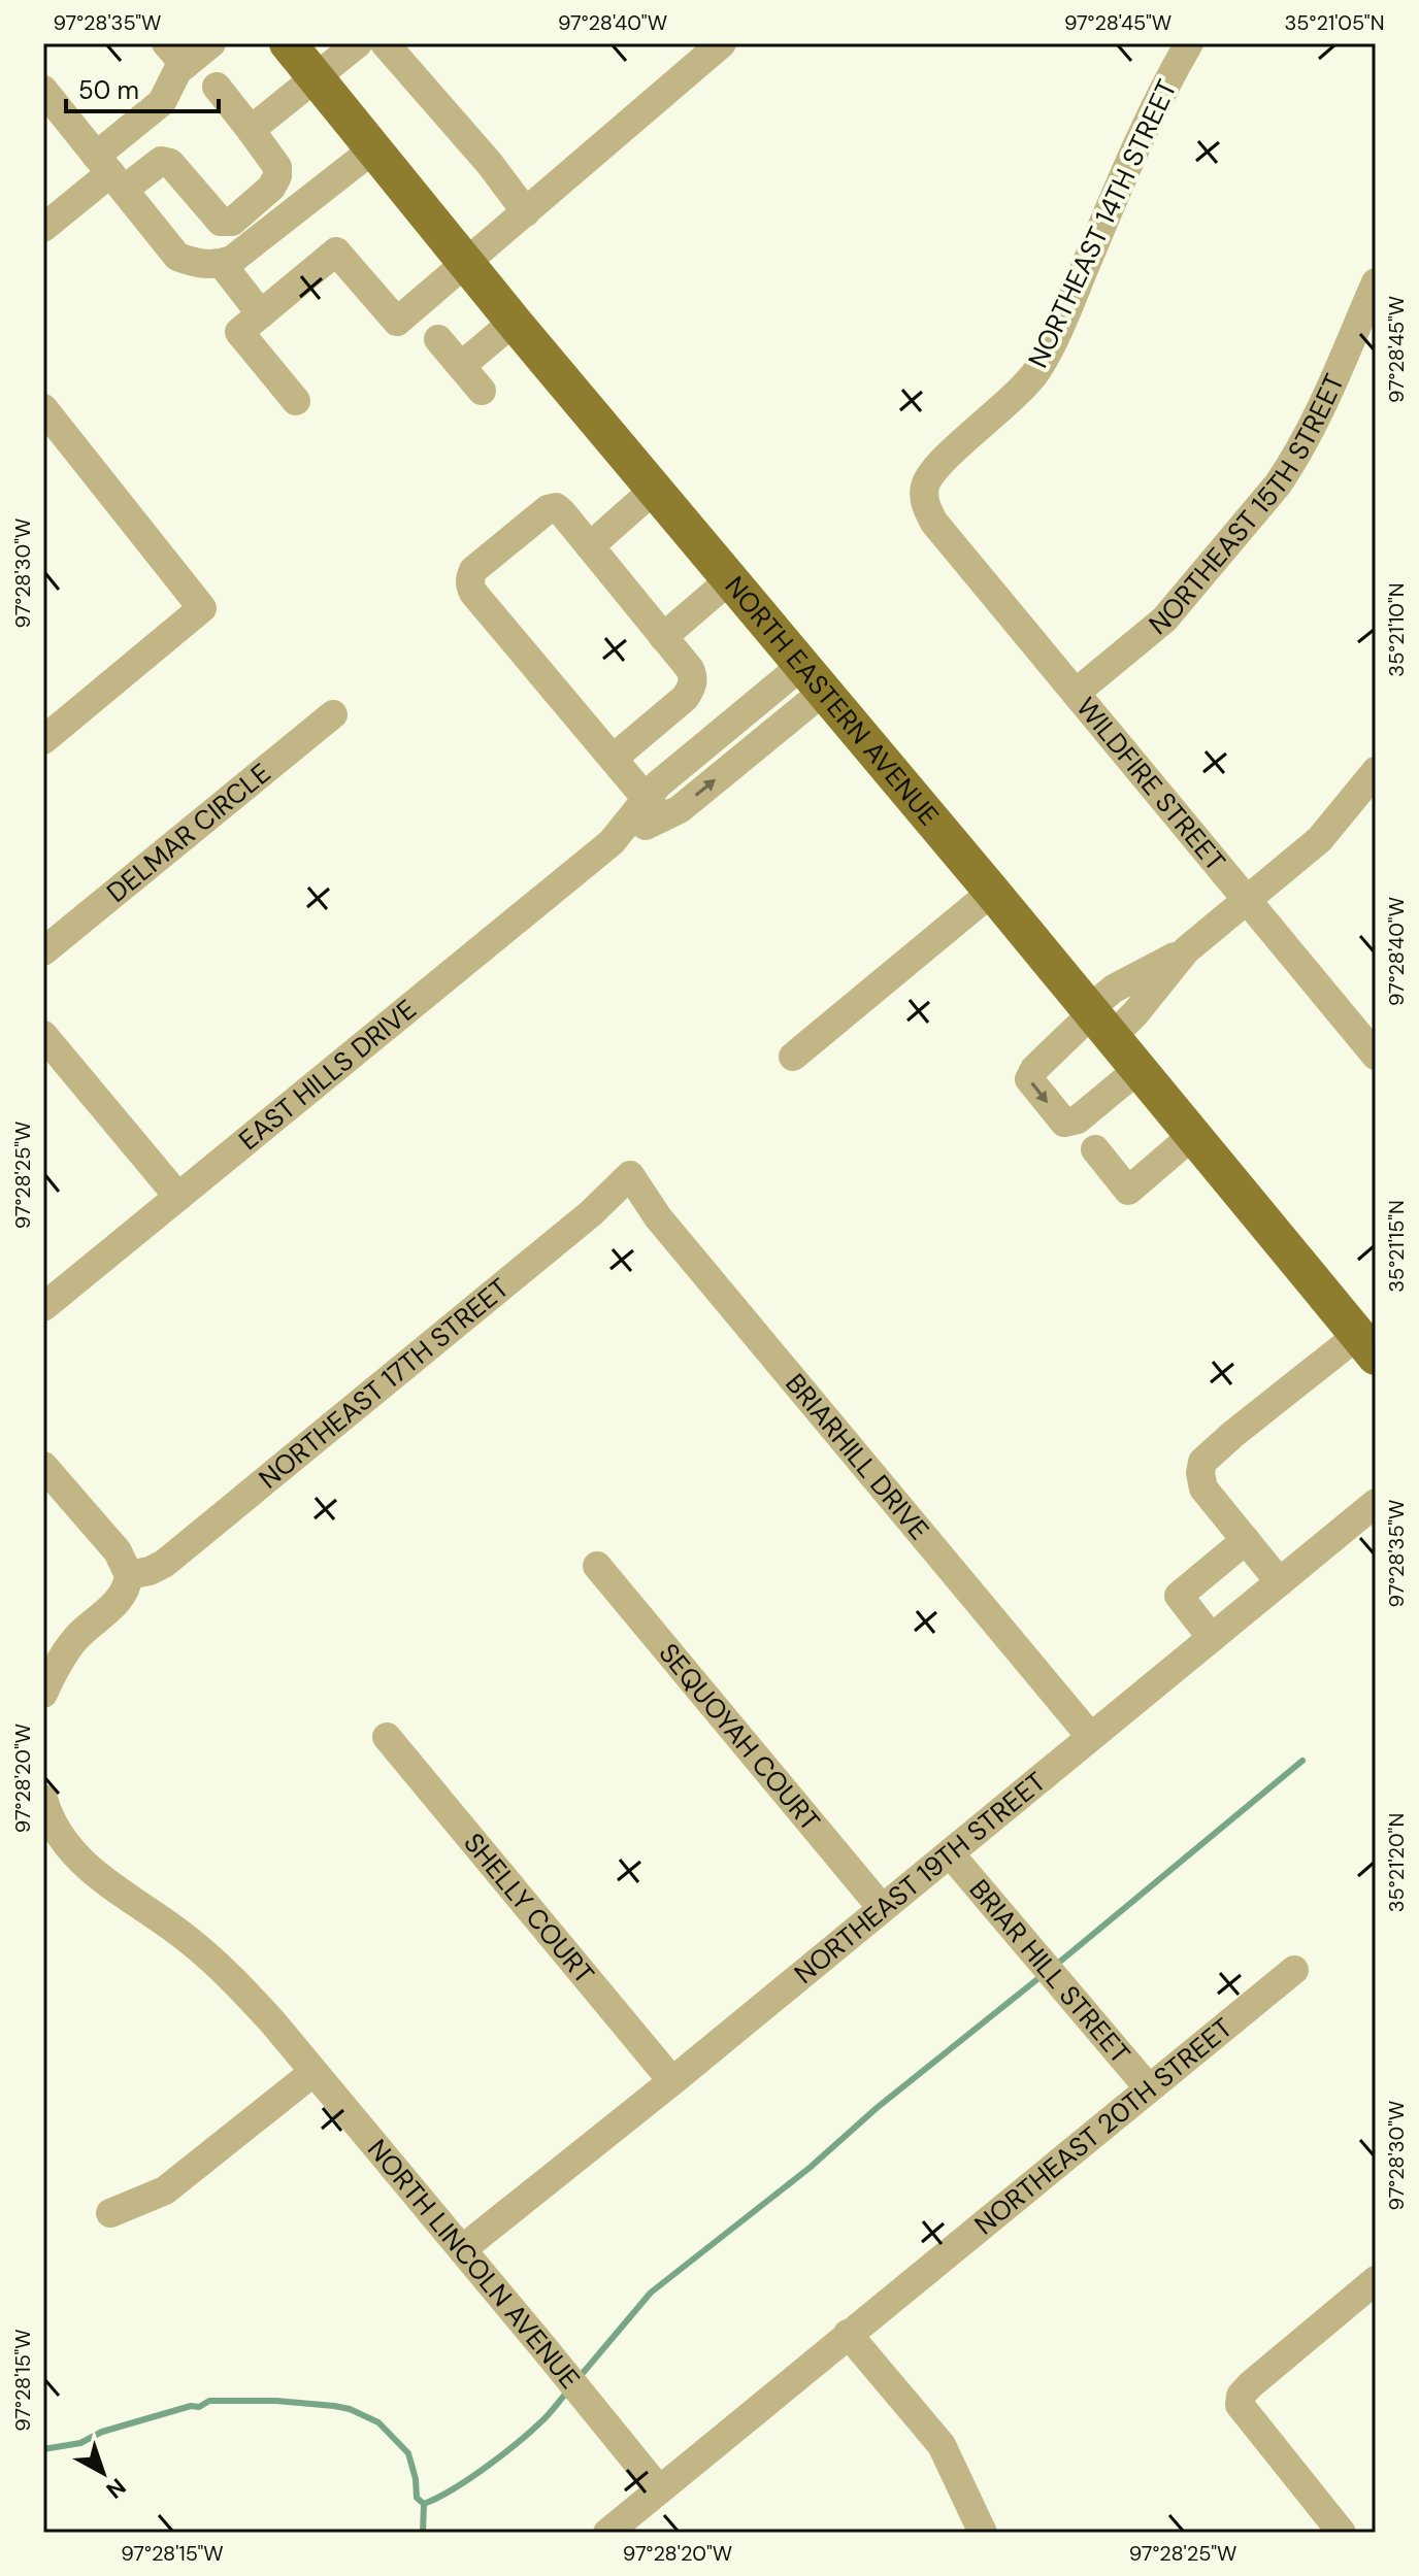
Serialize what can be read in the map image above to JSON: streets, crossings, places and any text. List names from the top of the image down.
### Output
{
  "streets": {
    "main road": ["NORTH EASTERN AVENUE"],
    "street": [
      "NORTHEAST 14TH STREET",
      "NORTHEAST 15TH STREET",
      "WILDFIRE STREET",
      "DELMAR CIRCLE",
      "EAST HILLS DRIVE",
      "NORTHEAST 17TH STREET",
      "BRIARHILL DRIVE",
      "SEQUOYAH COURT",
      "NORTHEAST 19TH STREET",
      "SHELLY COURT",
      "BRIAR HILL STREET",
      "NORTHEAST 20TH STREET",
      "NORTH LINCOLN AVENUE"
    ]
  },
  "crossings": [
    ["NORTHEAST 14TH STREET", "WILDFIRE STREET"],
    ["NORTHEAST 15TH STREET", "WILDFIRE STREET"],
    ["NORTH EASTERN AVENUE", "EAST HILLS DRIVE"],
    ["NORTHEAST 17TH STREET", "BRIARHILL DRIVE"],
    ["BRIARHILL DRIVE", "NORTHEAST 19TH STREET"],
    ["SEQUOYAH COURT", "NORTHEAST 19TH STREET"],
    ["NORTHEAST 19TH STREET", "SHELLY COURT"],
    ["NORTHEAST 19TH STREET", "BRIAR HILL STREET"],
    ["NORTHEAST 19TH STREET", "NORTH LINCOLN AVENUE"],
    ["BRIAR HILL STREET", "NORTHEAST 20TH STREET"],
    ["NORTHEAST 20TH STREET", "NORTH LINCOLN AVENUE"]
  ],
  "scale_bar": "50 m",
  "north": "bottom right",
  "coordinates": [
    "97°28'35\"W",
    "97°28'40\"W",
    "97°28'45\"W",
    "35°21'05\"N",
    "97°28'30\"W",
    "35°21'10\"N",
    "97°28'25\"W",
    "35°21'15\"N",
    "97°28'20\"W",
    "35°21'20\"N",
    "97°28'15\"W"
  ]
}
